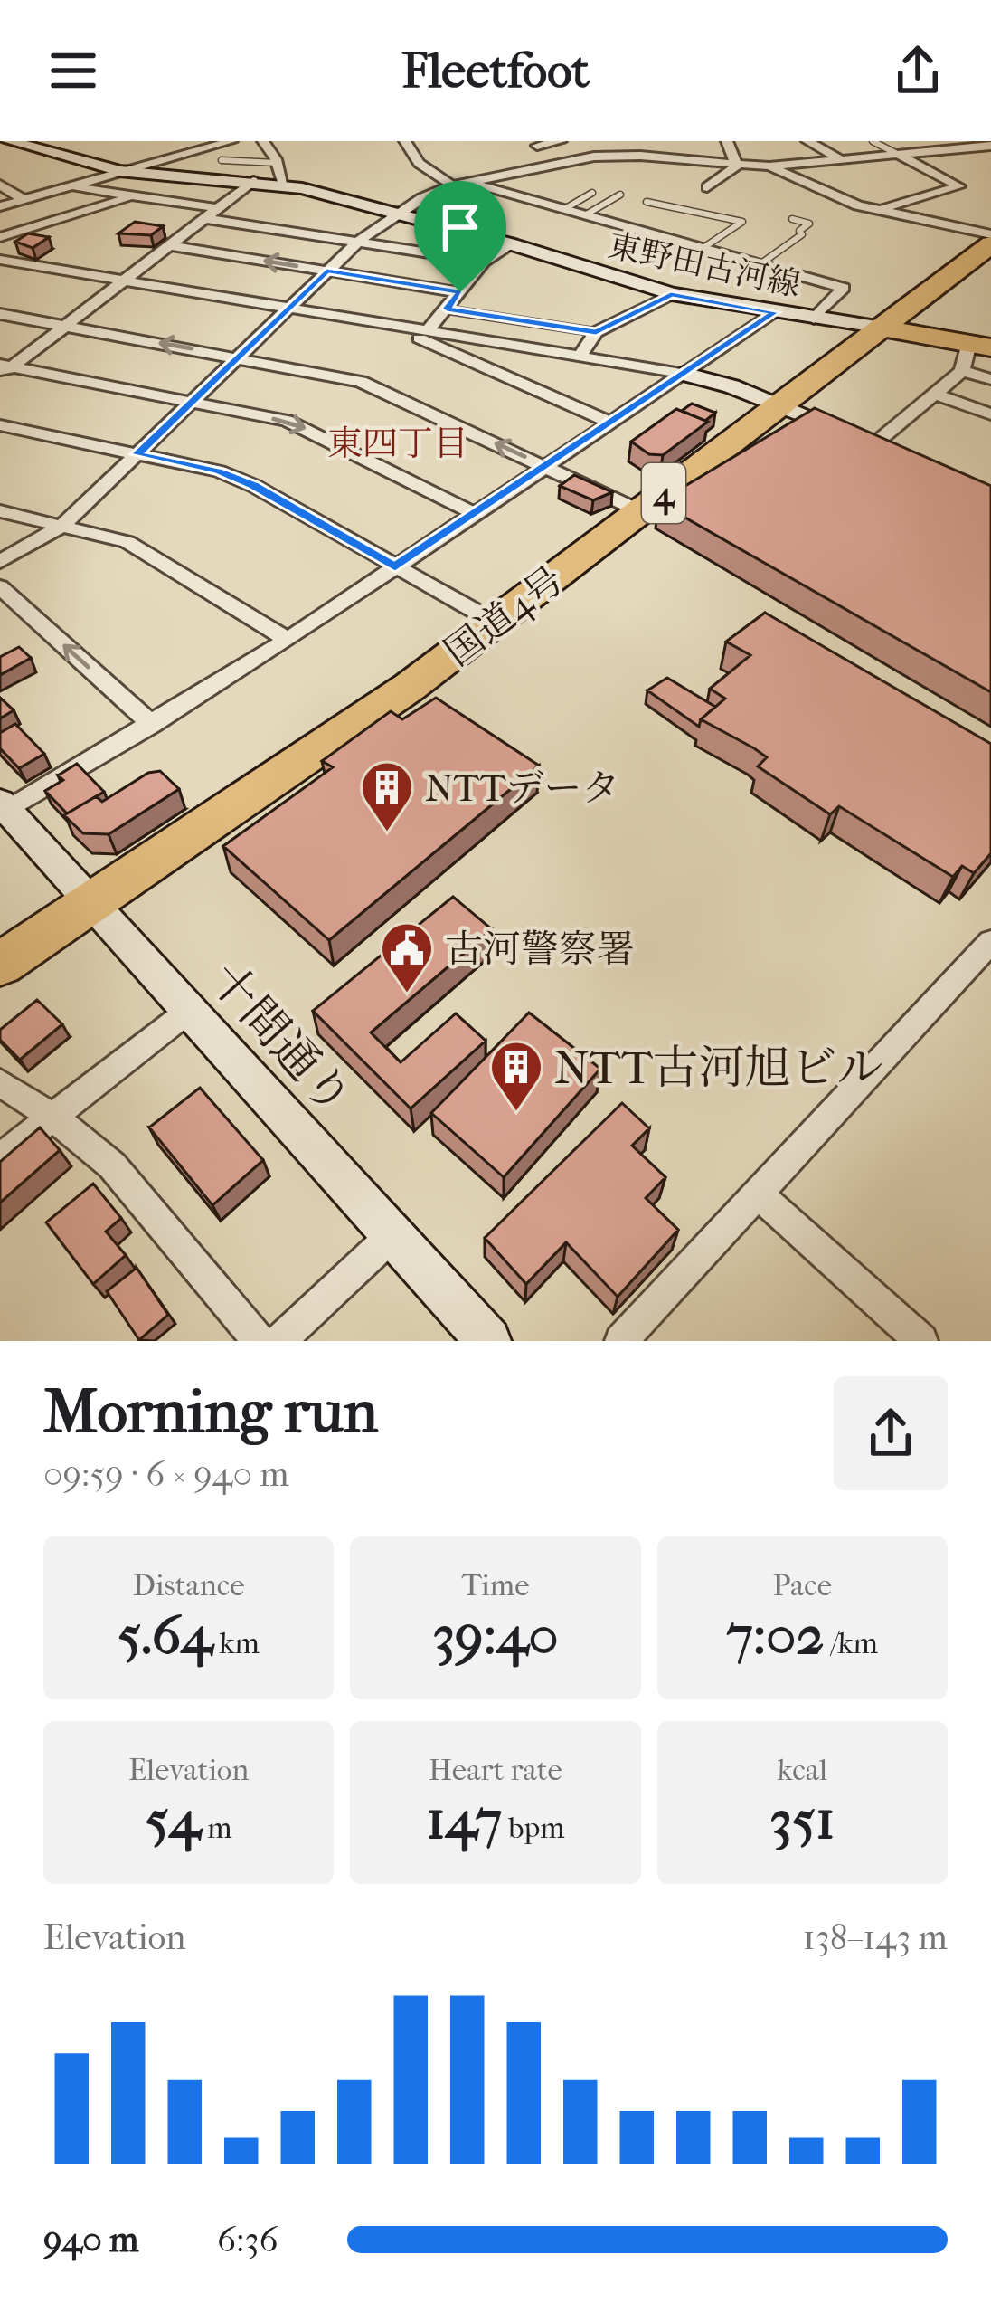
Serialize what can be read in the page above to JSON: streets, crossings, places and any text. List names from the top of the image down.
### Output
{
  "streets": {
    "highway": ["4", "国道4号"],
    "main road": ["東野田古河線", "十間通り"]
  },
  "crossings": [
    ["東野田古河線", "国道4号"],
    ["国道4号", "十間通り"]
  ],
  "districts": ["東四丁目"],
  "places": {
    "building": ["NTTデータ", "NTT古河旭ビル"],
    "public building": ["古河警察署"]
  },
  "page": {
    "header": "Fleetfoot",
    "heading": ["Morning run", "09:59 · 6 × 940 m"],
    "stats": [
      ["Distance", "5.64 km"],
      ["Time", "39:40"],
      ["Pace", "7:02 /km"],
      ["Elevation", "54 m"],
      ["Heart rate", "147 bpm"],
      ["kcal", "351"]
    ],
    "chart": ["Elevation", "138–143 m"],
    "list": [
      {
        "name": "940 m",
        "note": "6:36"
      }
    ]
  }
}
